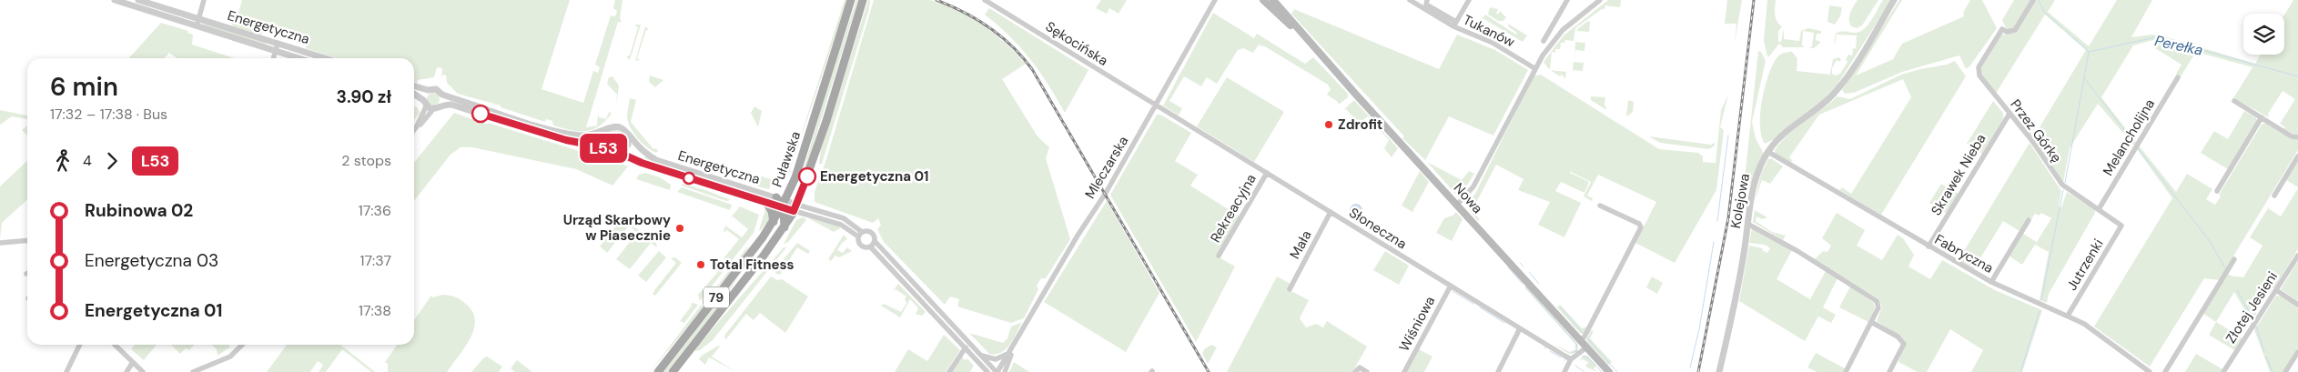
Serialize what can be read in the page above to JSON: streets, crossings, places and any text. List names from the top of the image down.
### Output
{
  "streets": {
    "main road": ["Puławska", "Nowa", "79"],
    "street": [
      "Energetyczna",
      "Tukanów",
      "Sękocińska",
      "Przez Górkę",
      "Melancholijna",
      "Mleczarska",
      "Skrawek Nieba",
      "Kolejowa",
      "Rekreacyjna",
      "Słoneczna",
      "Mała",
      "Fabryczna",
      "Jutrzenki",
      "Złotej Jesieni",
      "Wiśniowa"
    ]
  },
  "crossings": [
    ["Energetyczna", "Puławska"],
    ["Sękocińska", "Mleczarska"],
    ["Sękocińska", "Słoneczna"],
    ["Przez Górkę", "Melancholijna"],
    ["Przez Górkę", "Skrawek Nieba"],
    ["Przez Górkę", "Jutrzenki"],
    ["Mleczarska", "Słoneczna"],
    ["Skrawek Nieba", "Fabryczna"],
    ["Kolejowa", "Fabryczna"],
    ["Rekreacyjna", "Słoneczna"],
    ["Słoneczna", "Mała"],
    ["Słoneczna", "Wiśniowa"],
    ["Fabryczna", "Jutrzenki"]
  ],
  "water": ["Perełka"],
  "places": [
    "Zdrofit",
    "Energetyczna 01",
    "Urząd Skarbowy w Piasecznie",
    "Total Fitness"
  ],
  "lines": ["bus line L53"],
  "page": {
    "on_map": "L53",
    "heading": ["6 min", "17:32 – 17:38 · Bus", "3.90 zł"],
    "legs": ["4", "L53", "2 stops"],
    "list": [
      {
        "name": "Rubinowa 02",
        "value": "17:36"
      },
      {
        "name": "Energetyczna 03",
        "value": "17:37"
      },
      {
        "name": "Energetyczna 01",
        "value": "17:38"
      }
    ]
  }
}
